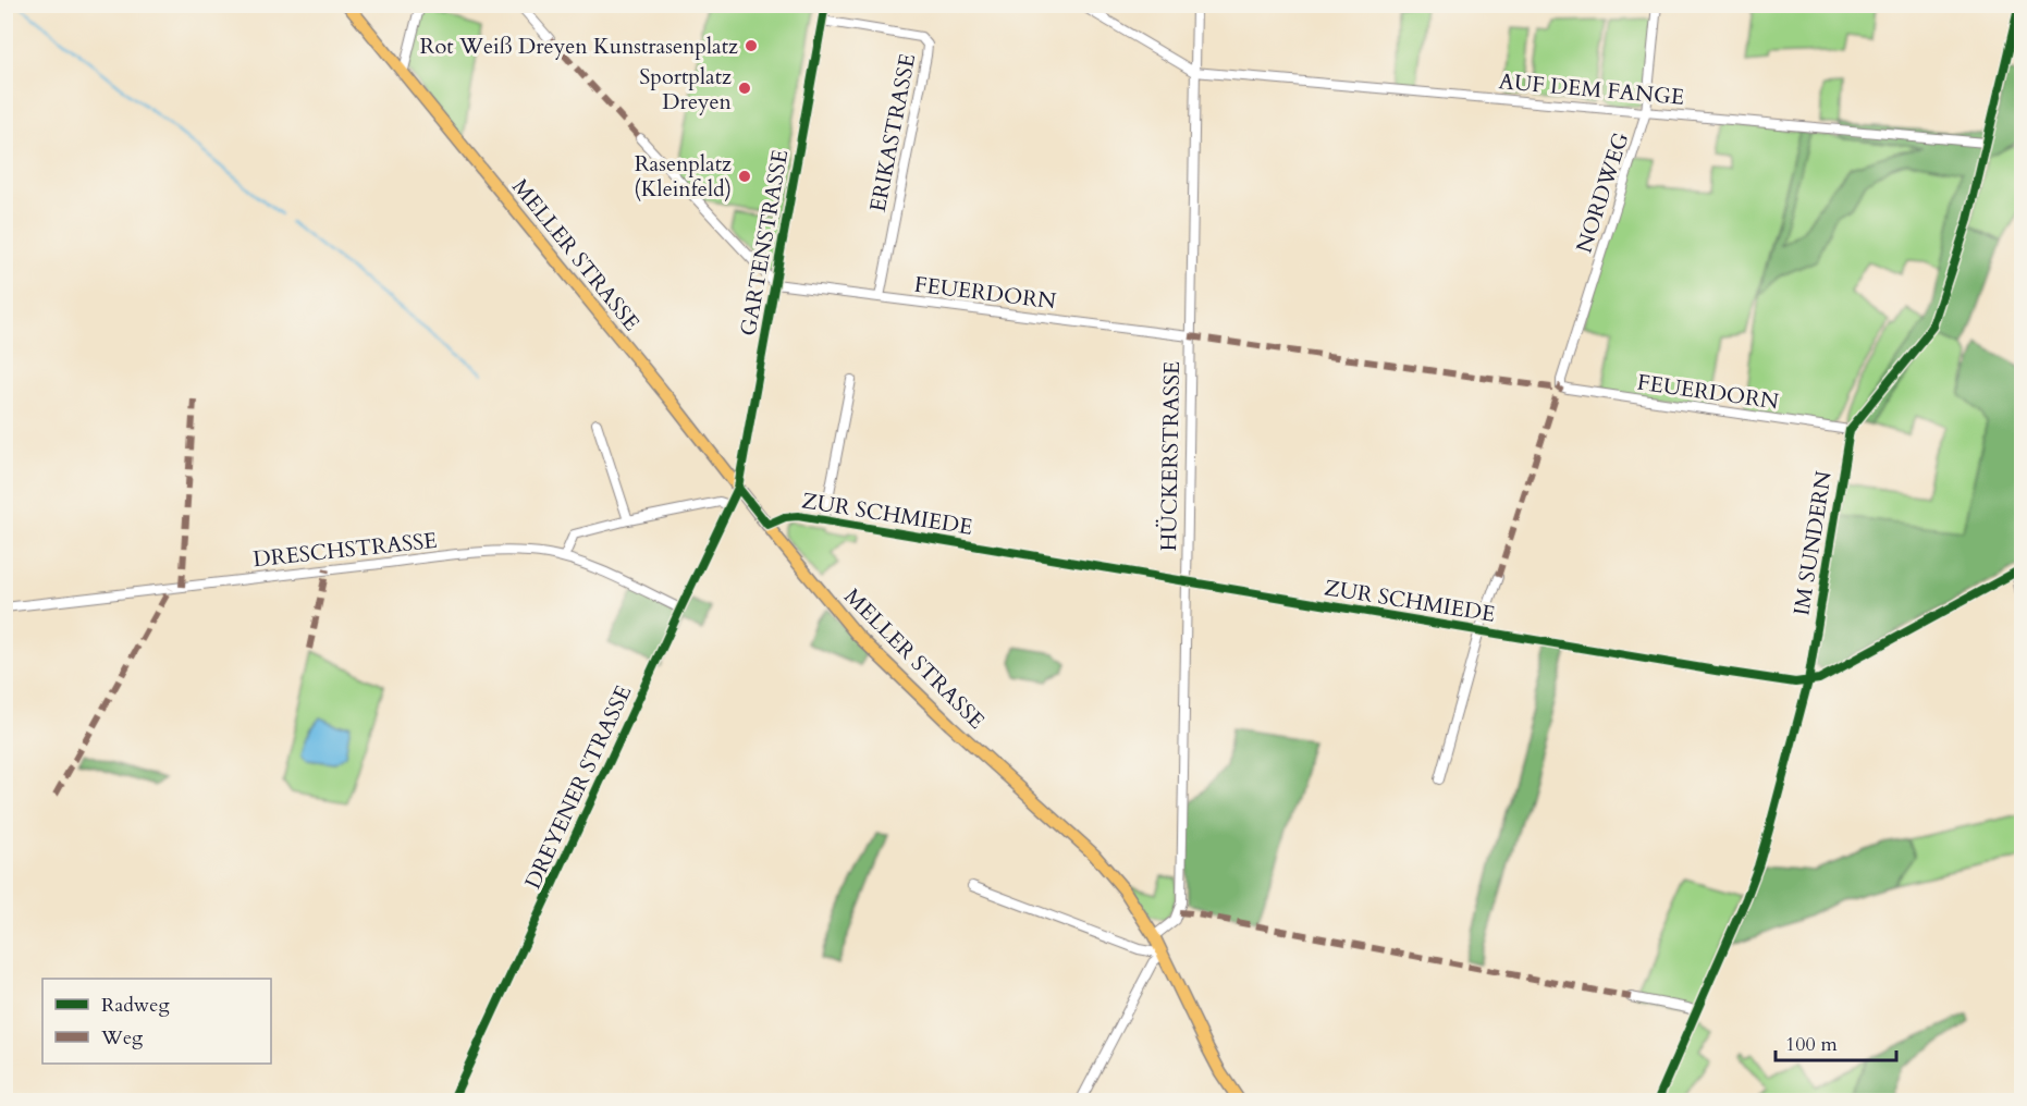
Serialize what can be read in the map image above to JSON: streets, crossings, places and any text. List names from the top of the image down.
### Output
{
  "streets": {
    "main road": ["MELLER STRASSE"],
    "street": [
      "AUF DEM FANGE",
      "ERIKASTRASSE",
      "NORDWEG",
      "GARTENSTRASSE",
      "FEUERDORN",
      "HÜCKERSTRASSE",
      "ZUR SCHMIEDE",
      "IM SUNDERN",
      "DRESCHSTRASSE",
      "DREYENER STRASSE"
    ]
  },
  "crossings": [
    ["AUF DEM FANGE", "NORDWEG"],
    ["AUF DEM FANGE", "HÜCKERSTRASSE"],
    ["AUF DEM FANGE", "IM SUNDERN"],
    ["ERIKASTRASSE", "GARTENSTRASSE"],
    ["ERIKASTRASSE", "FEUERDORN"],
    ["NORDWEG", "FEUERDORN"],
    ["GARTENSTRASSE", "MELLER STRASSE"],
    ["GARTENSTRASSE", "FEUERDORN"],
    ["GARTENSTRASSE", "DREYENER STRASSE"],
    ["MELLER STRASSE", "HÜCKERSTRASSE"],
    ["MELLER STRASSE", "ZUR SCHMIEDE"],
    ["MELLER STRASSE", "DREYENER STRASSE"],
    ["FEUERDORN", "HÜCKERSTRASSE"],
    ["FEUERDORN", "IM SUNDERN"],
    ["HÜCKERSTRASSE", "ZUR SCHMIEDE"],
    ["ZUR SCHMIEDE", "IM SUNDERN"],
    ["DRESCHSTRASSE", "DREYENER STRASSE"]
  ],
  "places": ["Rot Weiß Dreyen Kunstrasenplatz", "Sportplatz Dreyen", "Rasenplatz (Kleinfeld)"],
  "legend": ["Radweg", "Weg"],
  "scale_bar": "100 m"
}
